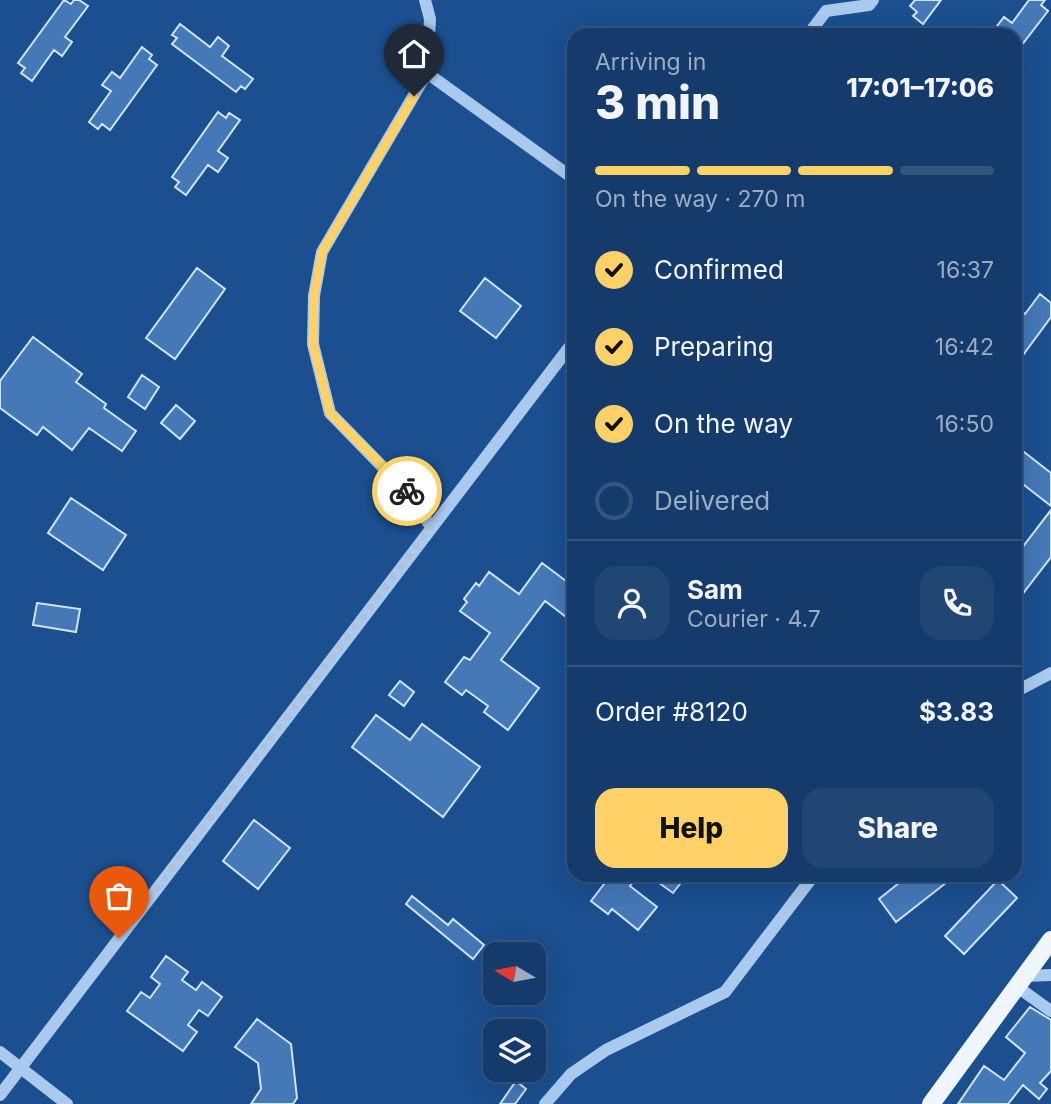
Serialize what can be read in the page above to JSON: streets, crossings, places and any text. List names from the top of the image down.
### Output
{
  "north": "left",
  "page": {
    "heading": ["3 min", "Arriving in", "17:01–17:06"],
    "panel": [
      "Sam",
      "Courier · 4.7",
      "Order #8120",
      "$3.83"
    ],
    "bar": "On the way · 270 m",
    "list": [
      ["Confirmed", "16:37"],
      ["Preparing", "16:42"],
      ["On the way", "16:50"],
      "Delivered"
    ],
    "buttons": ["Help", "Share"]
  }
}
